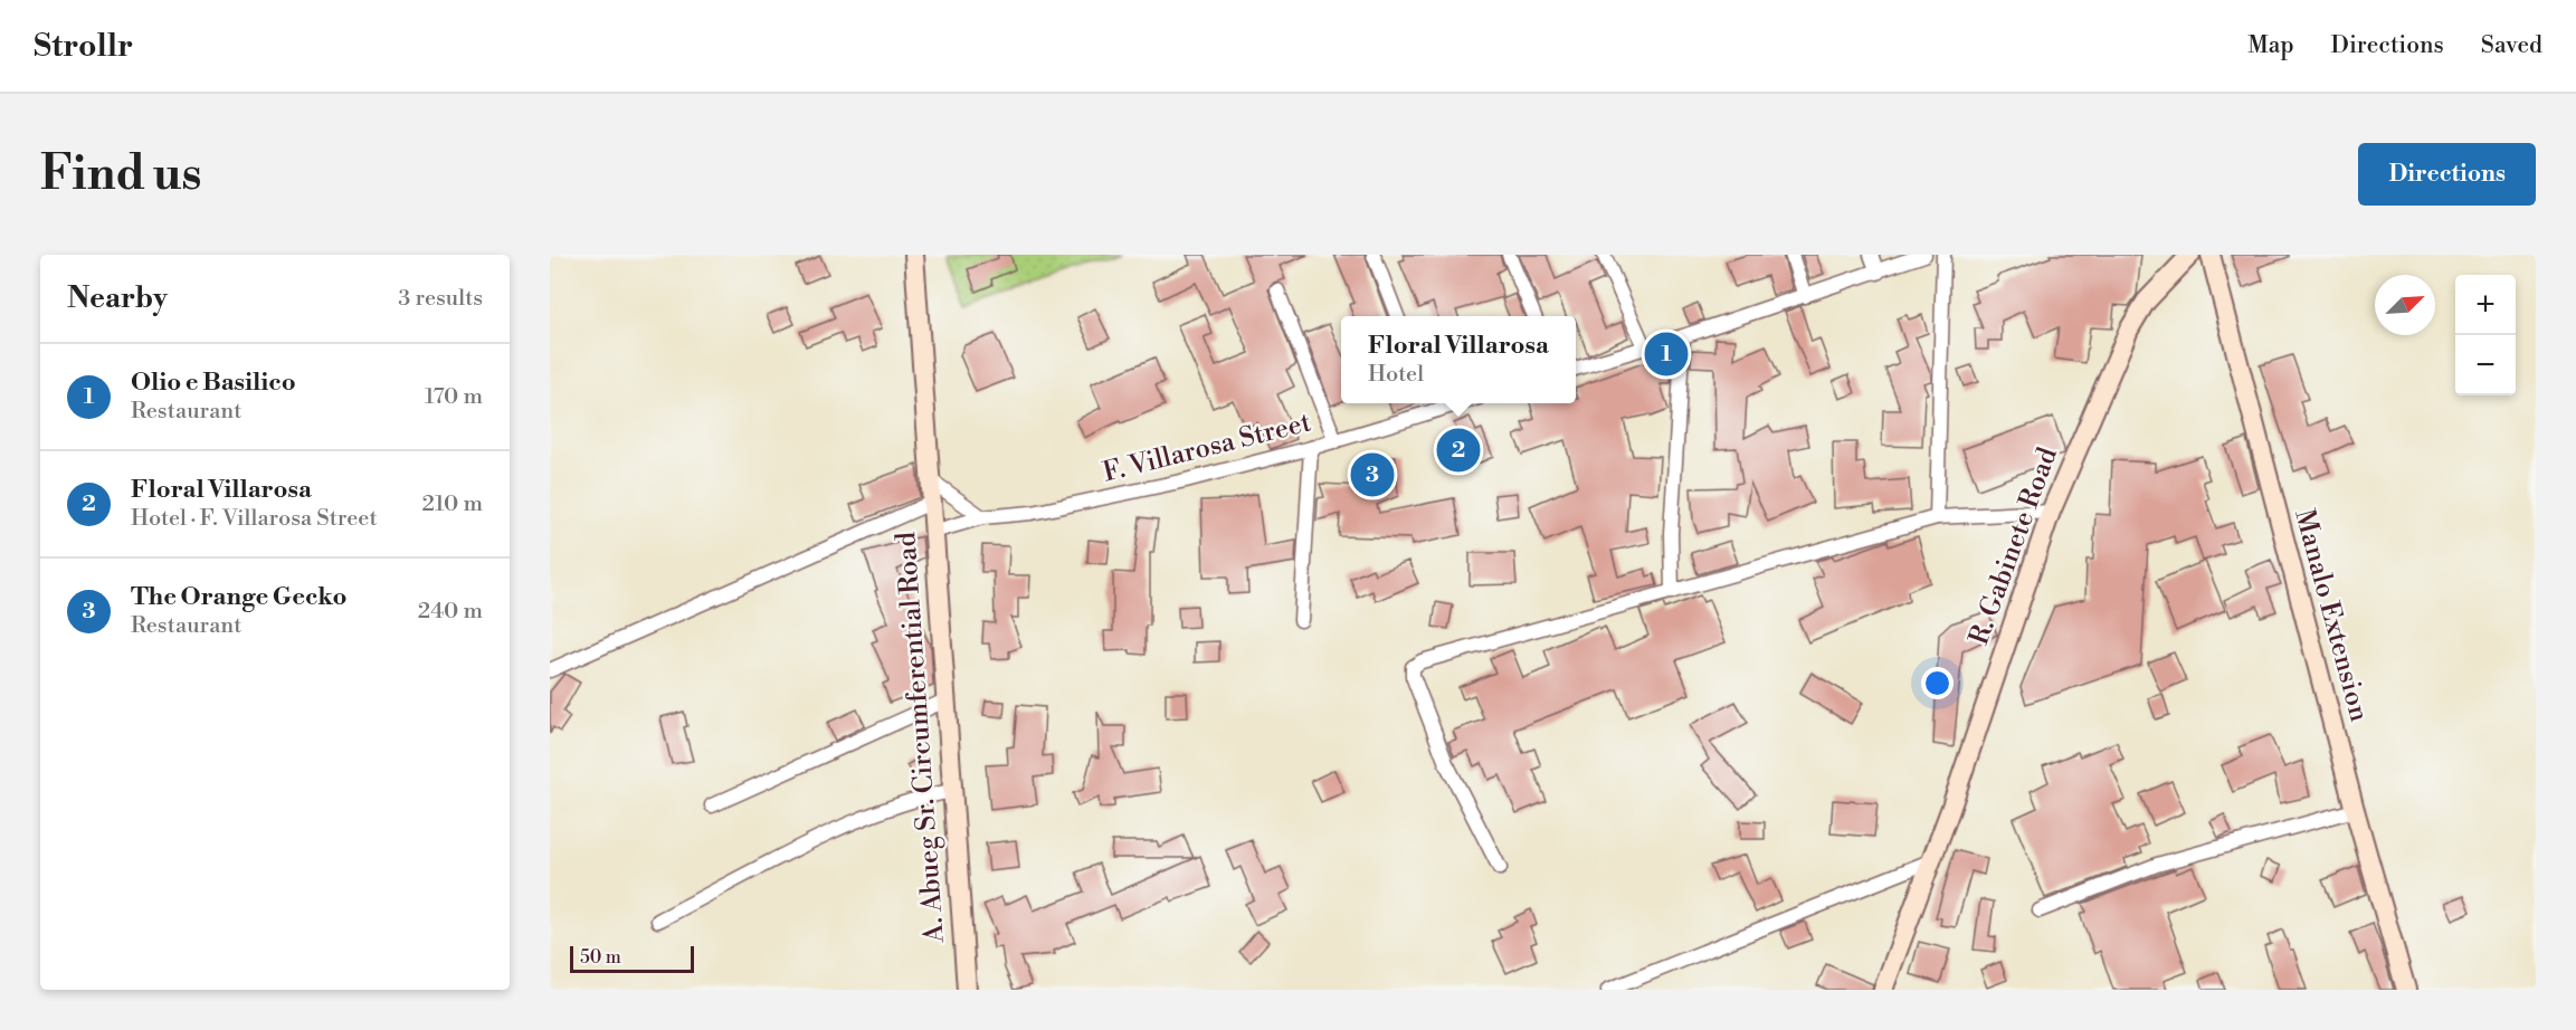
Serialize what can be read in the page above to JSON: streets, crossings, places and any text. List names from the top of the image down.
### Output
{
  "streets": {
    "street": [
      "F. Villarosa Street",
      "R. Gabinete Road",
      "Manalo Extension",
      "A. Abueg Sr. Circumferential Road"
    ]
  },
  "crossings": [
    ["F. Villarosa Street", "A. Abueg Sr. Circumferential Road"]
  ],
  "scale_bar": "50 m",
  "north": "top right",
  "page": {
    "header": "Strollr",
    "nav": ["Map", "Directions", "Saved"],
    "buttons": "Directions",
    "title": "Find us",
    "heading": ["Nearby", "3 results"],
    "map_buttons": ["+", "−"],
    "popup": ["Floral Villarosa", "Hotel"],
    "pins": ["1", "2", "3"],
    "list": [
      {
        "mark": "1",
        "name": "Olio e Basilico",
        "note": "Restaurant",
        "value": "170 m"
      },
      {
        "mark": "2",
        "name": "Floral Villarosa",
        "note": "Hotel · F. Villarosa Street",
        "value": "210 m"
      },
      {
        "mark": "3",
        "name": "The Orange Gecko",
        "note": "Restaurant",
        "value": "240 m"
      }
    ],
    "scale": "50 m"
  }
}
